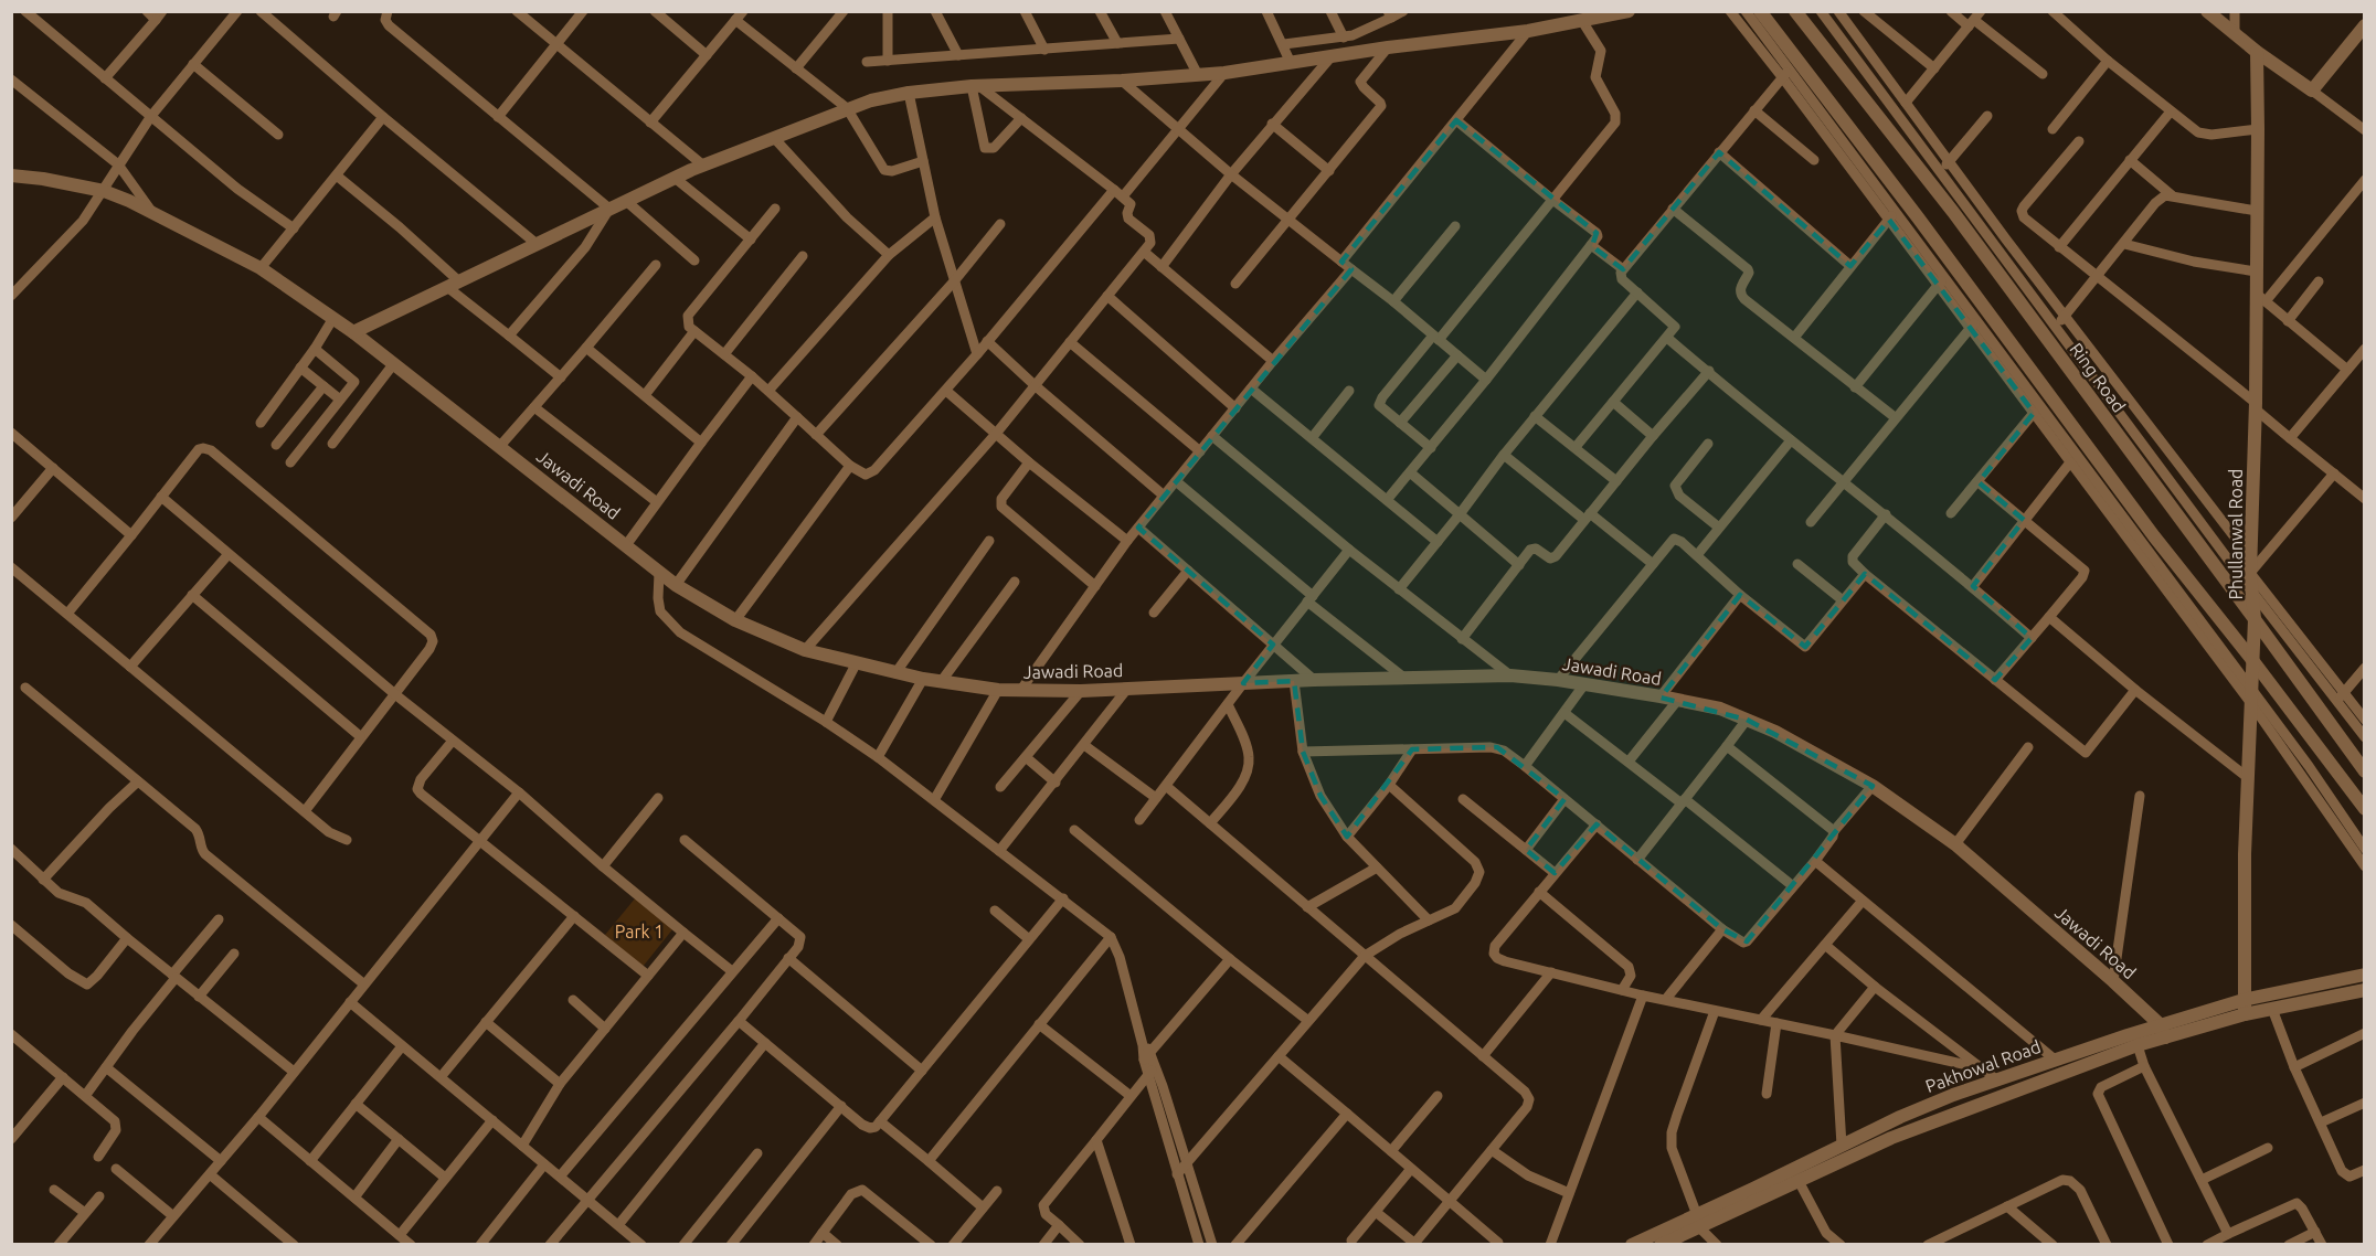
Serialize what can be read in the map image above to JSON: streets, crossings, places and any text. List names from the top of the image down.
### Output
{
  "streets": {
    "street": [
      "Ring Road",
      "Jawadi Road",
      "Phullanwal Road",
      "Pakhowal Road"
    ]
  },
  "crossings": [
    ["Ring Road", "Phullanwal Road"],
    ["Jawadi Road", "Pakhowal Road"],
    ["Phullanwal Road", "Pakhowal Road"]
  ],
  "parks": ["Park 1"]
}
